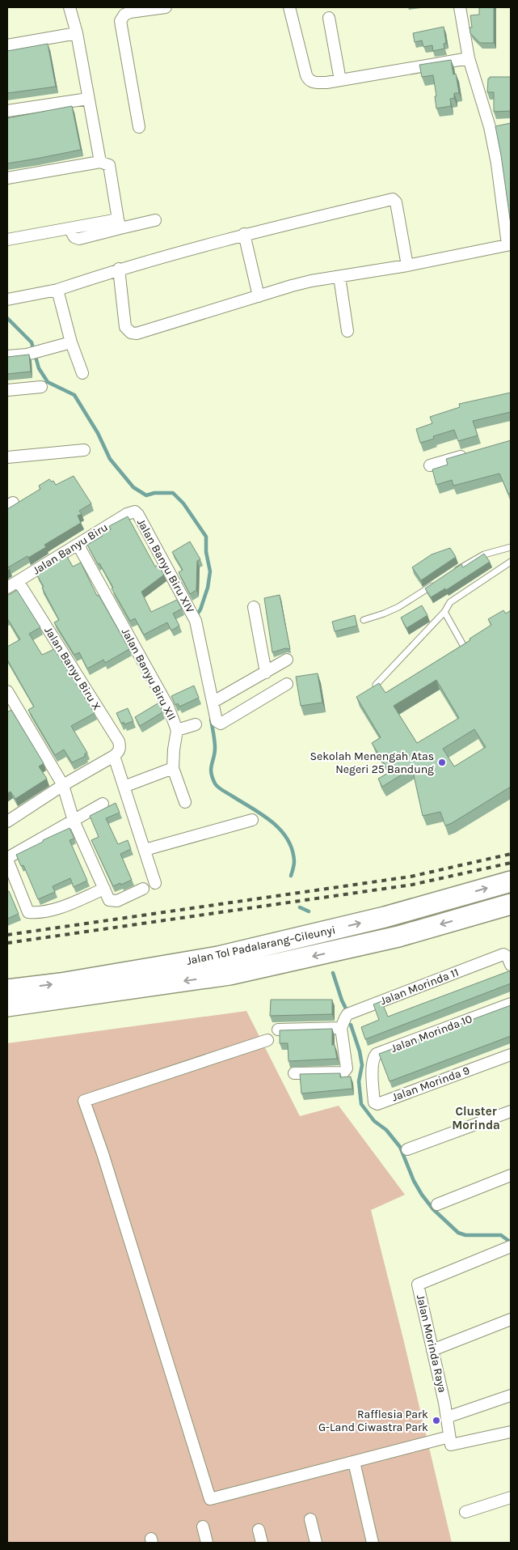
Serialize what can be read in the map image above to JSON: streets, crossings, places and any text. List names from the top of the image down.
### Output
{
  "streets": {
    "highway": ["Jalan Tol Padalarang–Cileunyi"],
    "street": [
      "Jalan Banyu Biru",
      "Jalan Banyu Biru XIV",
      "Jalan Banyu Biru X",
      "Jalan Banyu Biru XII",
      "Jalan Morinda 11",
      "Jalan Morinda 10",
      "Jalan Morinda 9",
      "Jalan Morinda Raya"
    ]
  },
  "crossings": [
    ["Jalan Banyu Biru", "Jalan Banyu Biru XIV"],
    ["Jalan Banyu Biru", "Jalan Banyu Biru X"],
    ["Jalan Banyu Biru", "Jalan Banyu Biru XII"],
    ["Jalan Morinda 10", "Jalan Morinda 9"]
  ],
  "districts": ["Cluster Morinda"],
  "places": ["Sekolah Menengah Atas Negeri 25 Bandung", "Rafflesia Park G-Land Ciwastra Park"]
}
